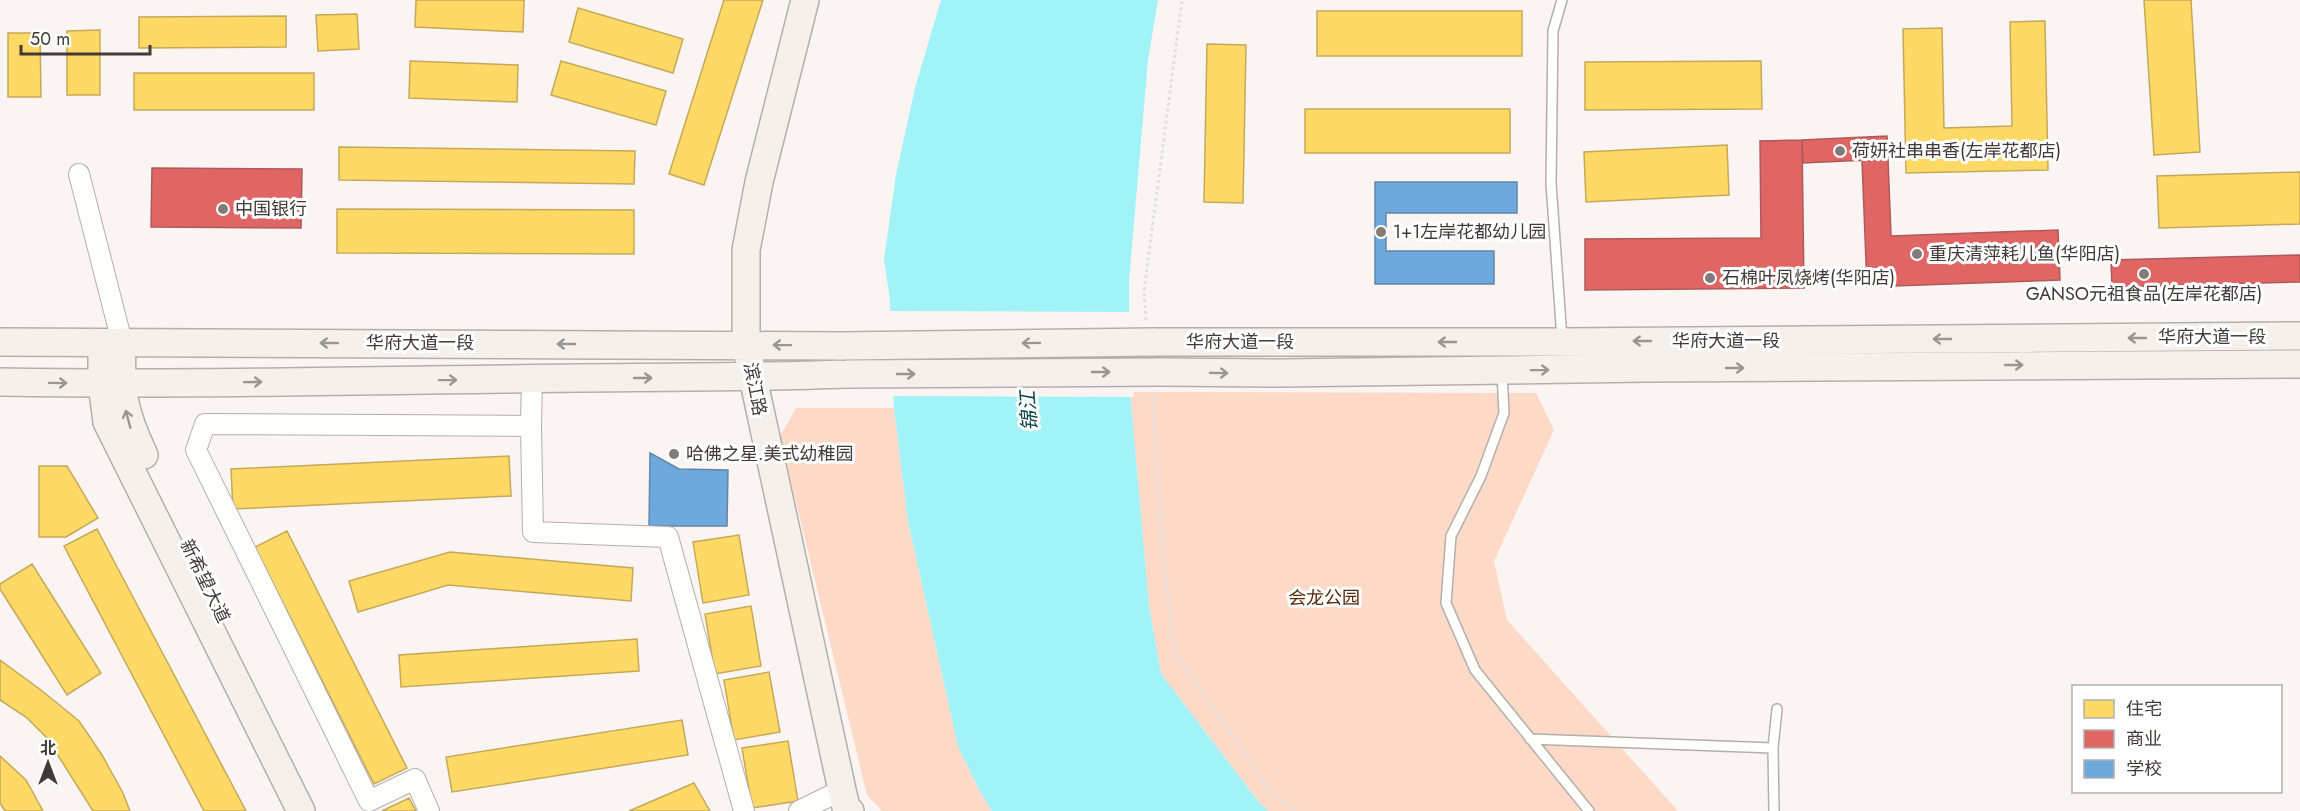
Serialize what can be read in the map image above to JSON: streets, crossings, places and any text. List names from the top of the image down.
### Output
{
  "streets": {
    "main road": ["华府大道一段", "滨江路", "新希望大道"]
  },
  "crossings": [
    ["华府大道一段", "滨江路"],
    ["华府大道一段", "新希望大道"]
  ],
  "water": ["锦江"],
  "parks": ["会龙公园"],
  "places": [
    "荷妍社串串香(左岸花都店)",
    "中国银行",
    "1+1左岸花都幼儿园",
    "重庆清萍耗儿鱼(华阳店)",
    "GANSO元祖食品(左岸花都店)",
    "石棉叶凤烧烤(华阳店)",
    "哈佛之星.美式幼稚园"
  ],
  "legend": ["住宅", "商业", "学校"],
  "scale_bar": "50 m",
  "north": "top"
}
